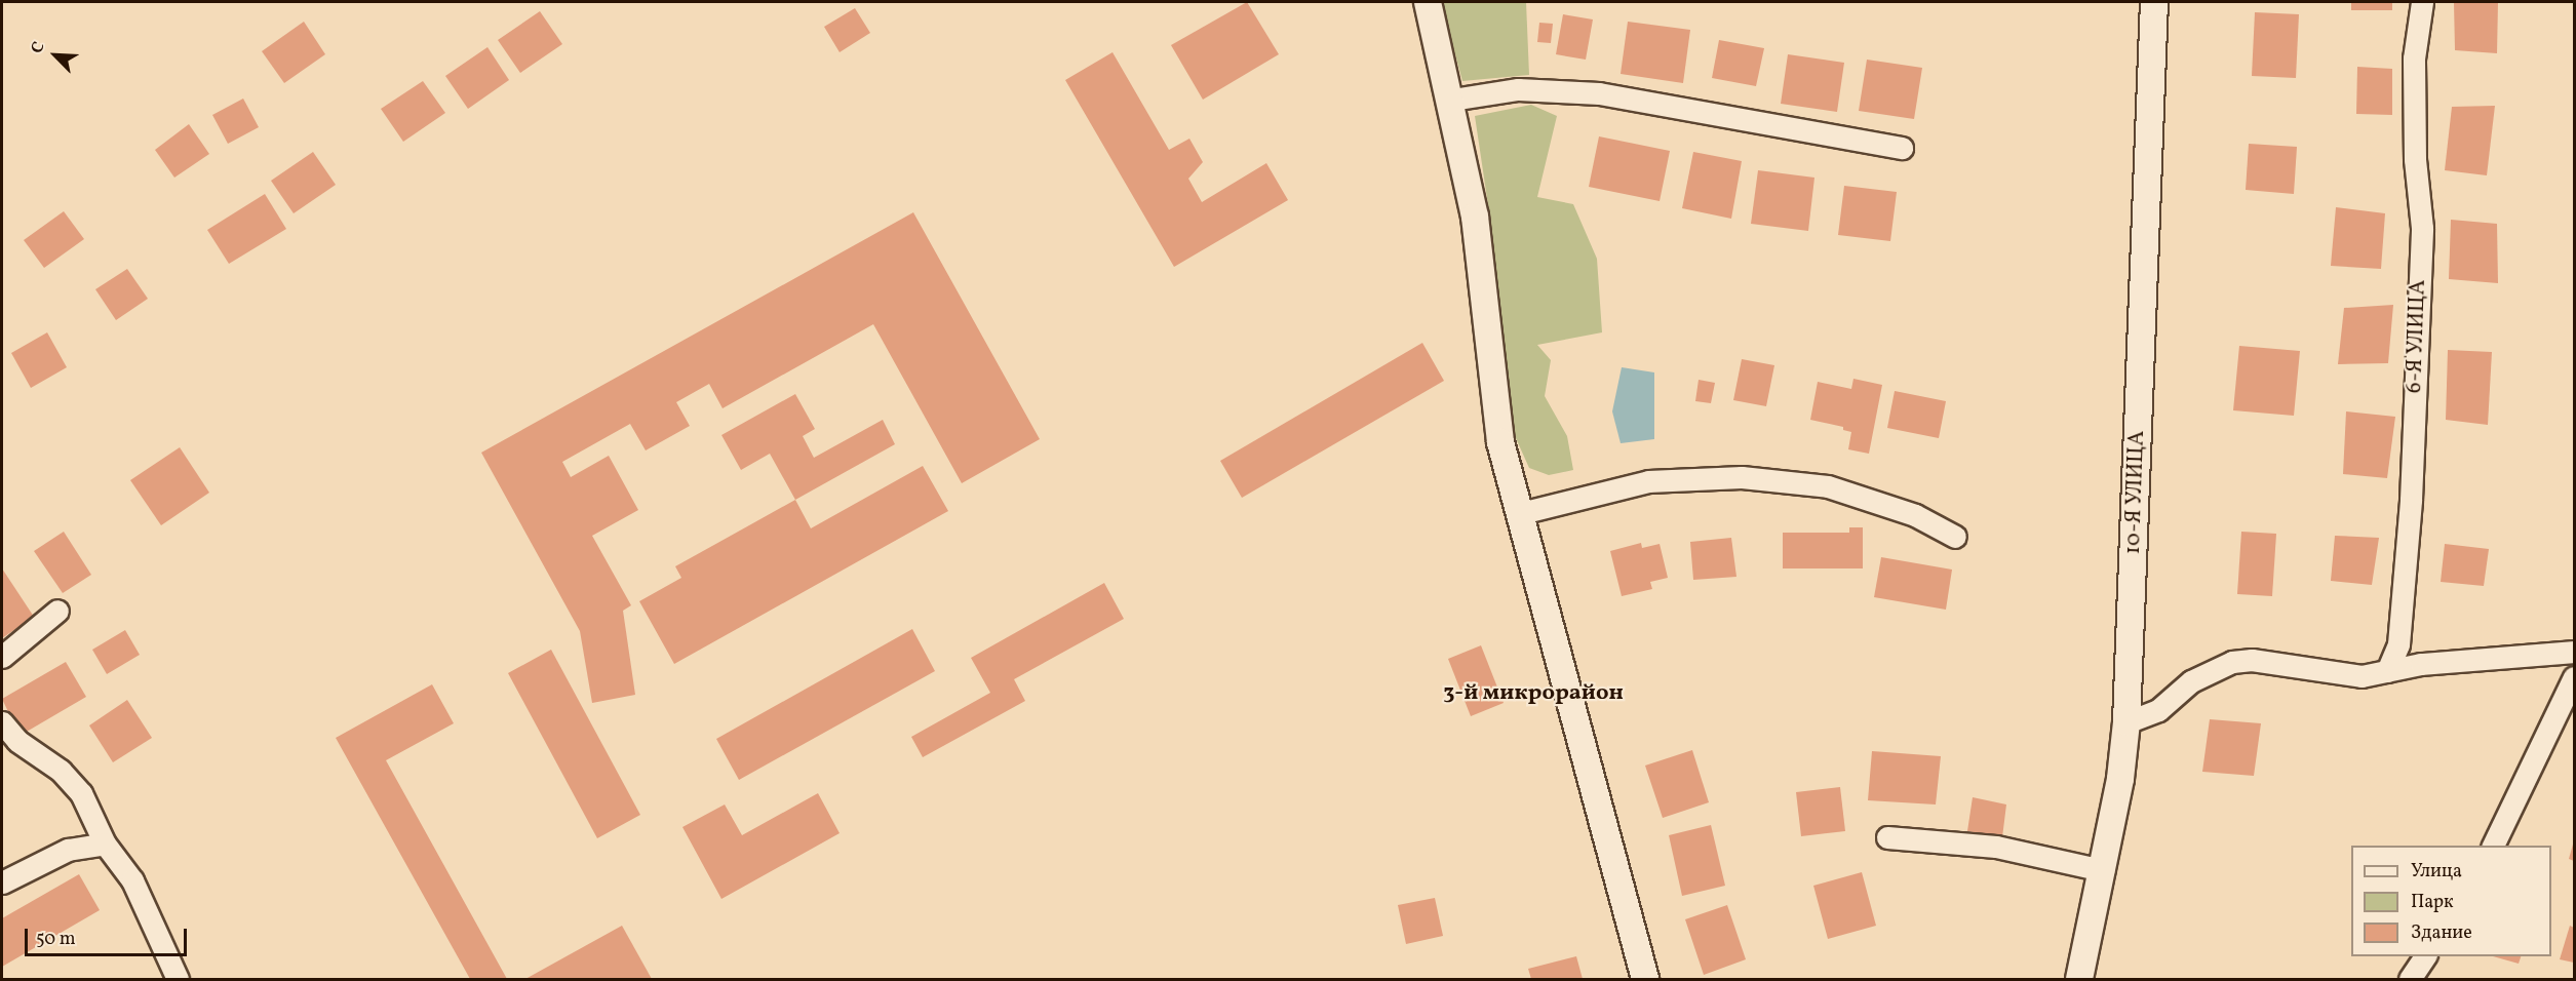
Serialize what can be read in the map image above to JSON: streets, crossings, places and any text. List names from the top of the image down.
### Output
{
  "streets": {
    "street": ["6-Я УЛИЦА", "10-Я УЛИЦА"]
  },
  "districts": ["3-й микрорайон"],
  "legend": ["Улица", "Парк", "Здание"],
  "scale_bar": "50 m",
  "north": "top left"
}
